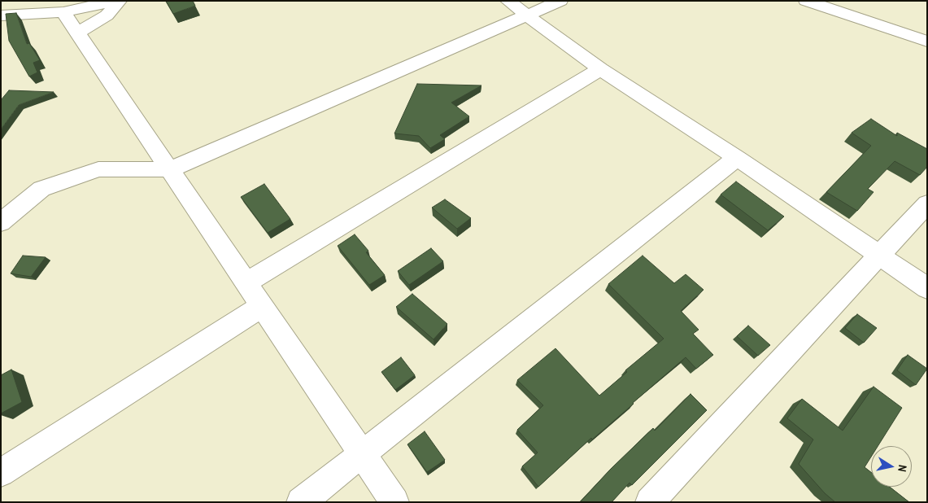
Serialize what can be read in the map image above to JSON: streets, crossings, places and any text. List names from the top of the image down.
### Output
{
  "north": "right"
}
